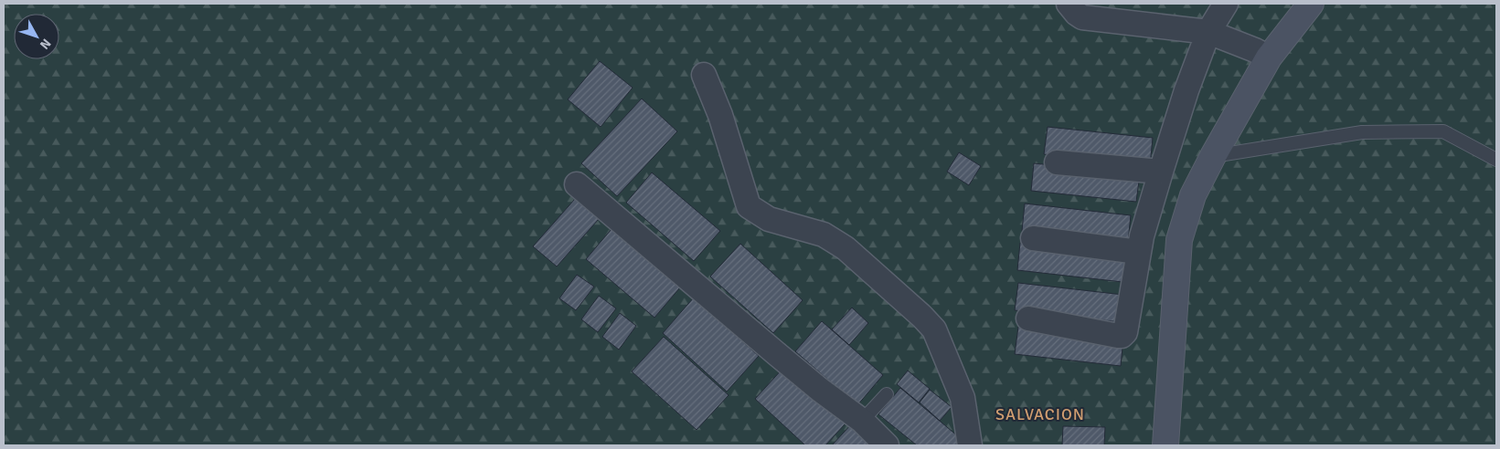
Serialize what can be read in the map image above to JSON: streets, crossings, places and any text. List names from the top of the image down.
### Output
{
  "districts": ["SALVACION"],
  "north": "bottom right"
}
